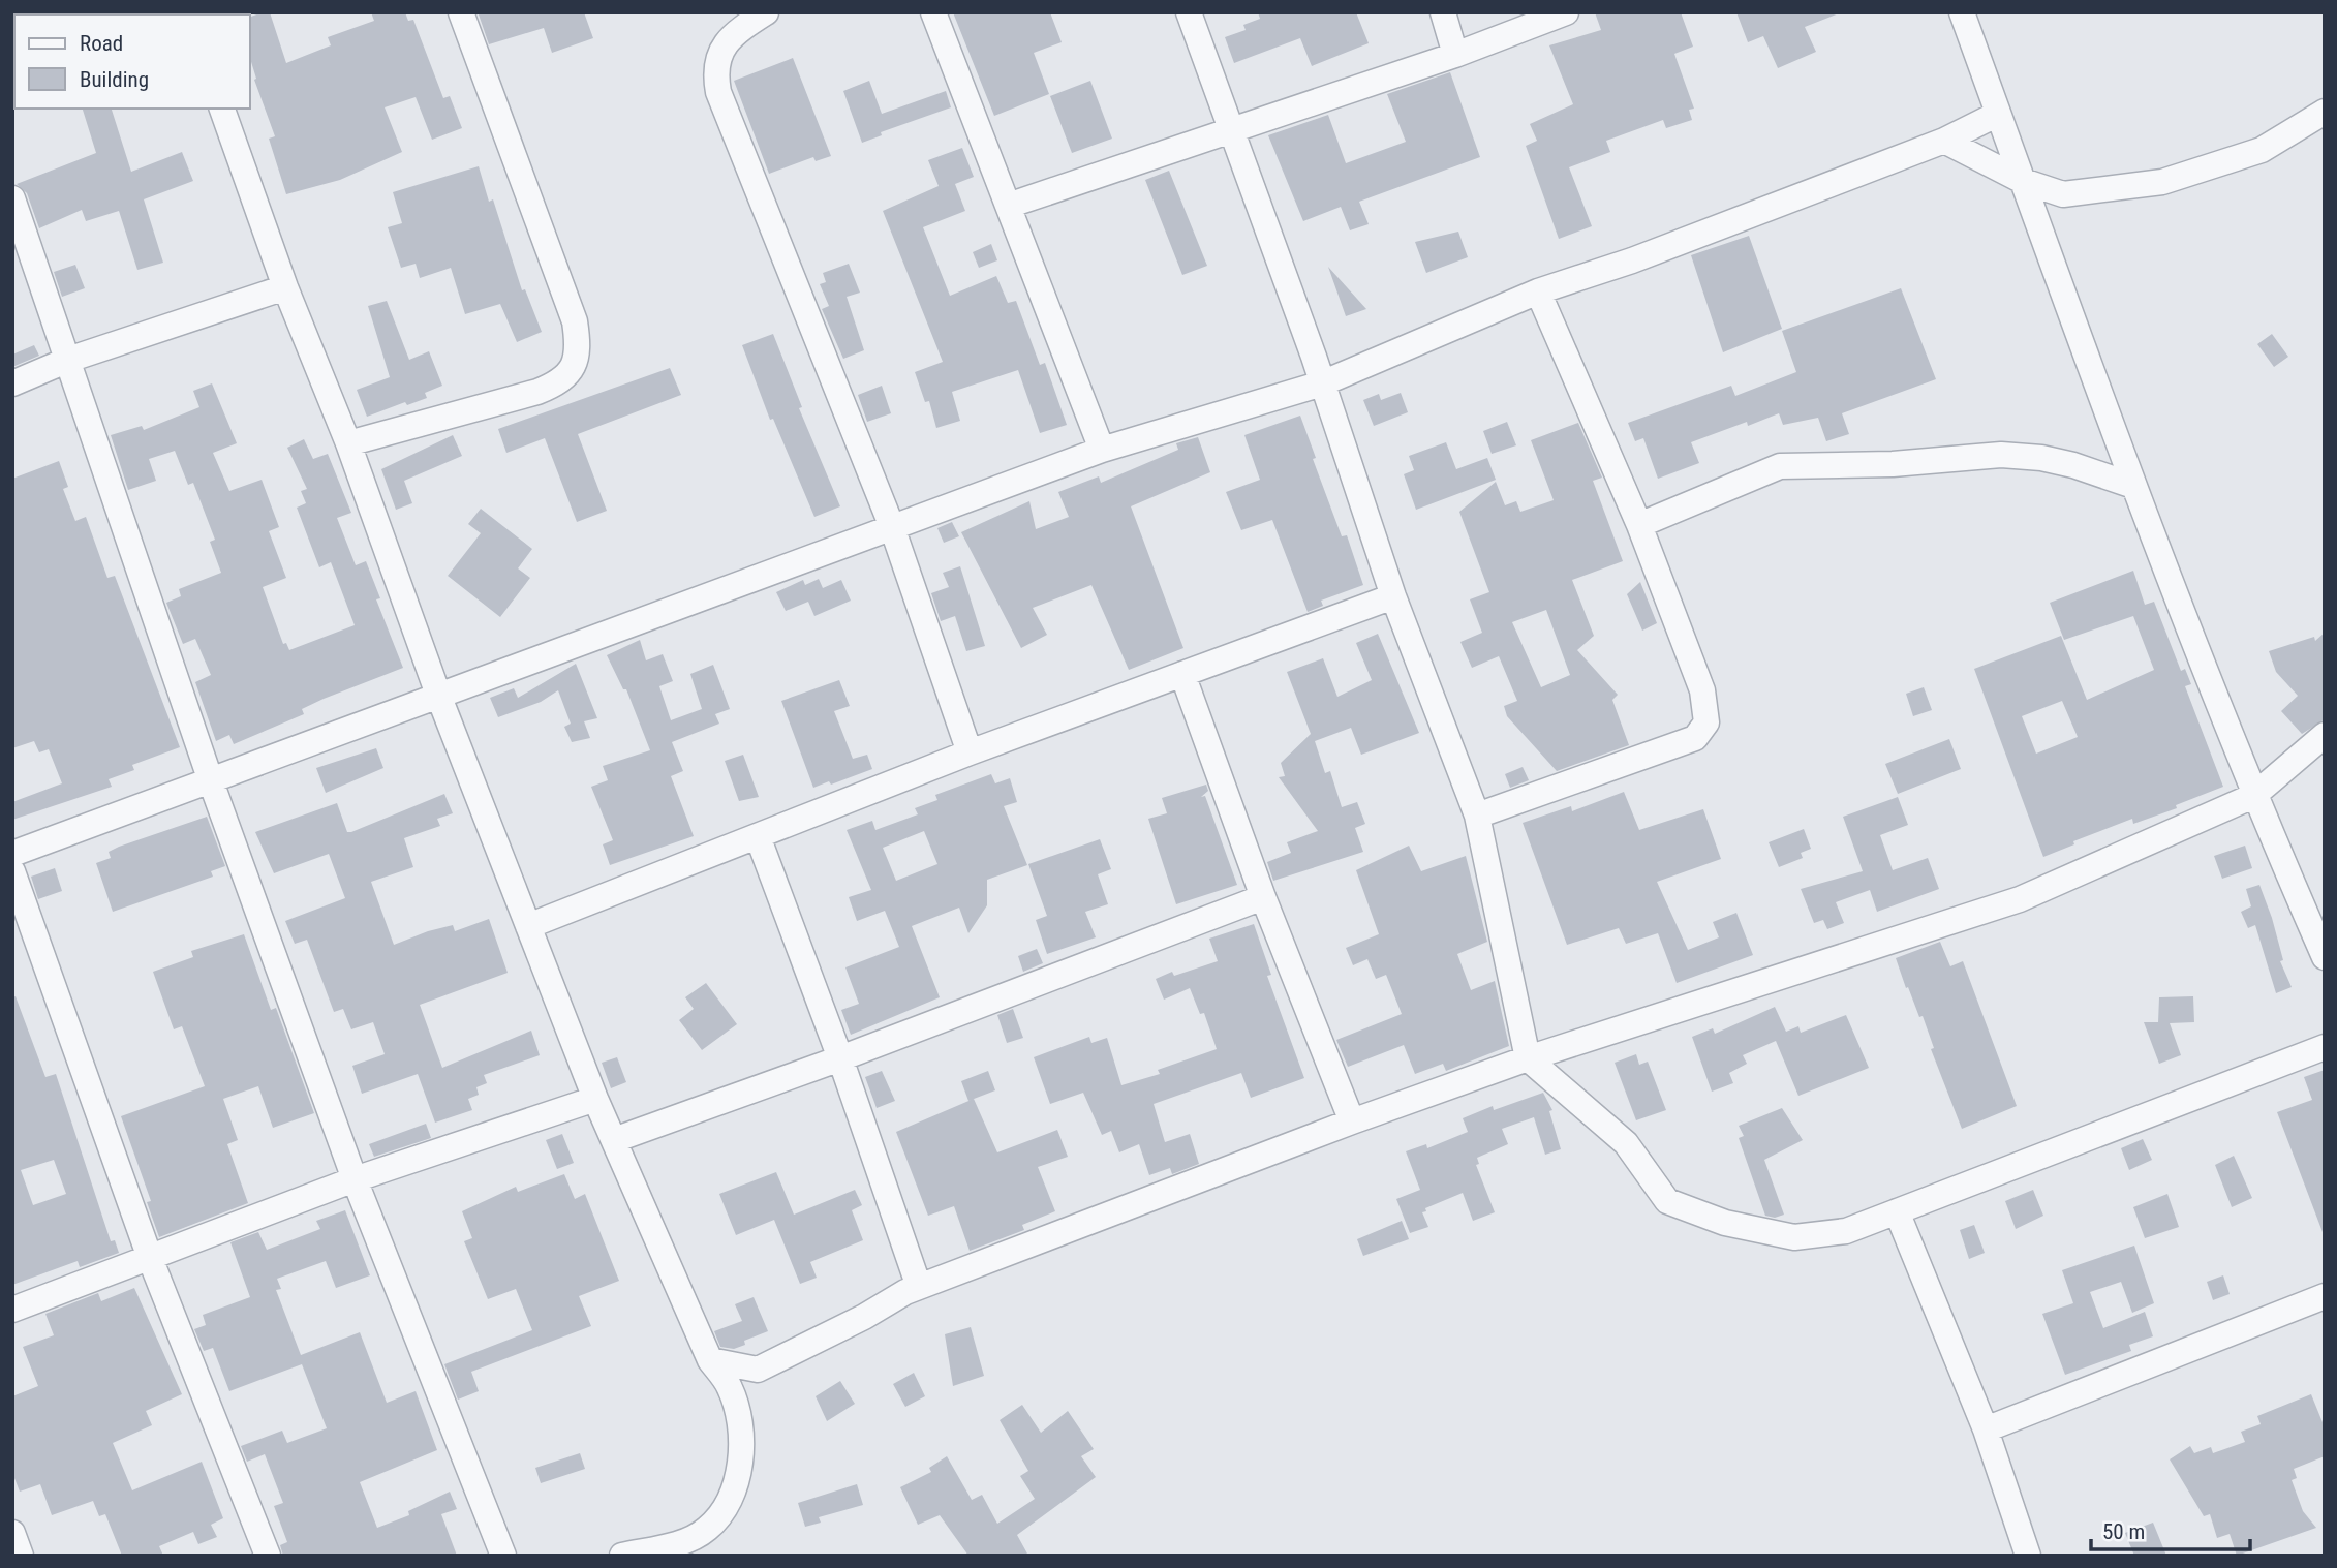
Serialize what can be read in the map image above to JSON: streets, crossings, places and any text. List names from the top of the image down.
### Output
{
  "legend": ["Road", "Building"],
  "scale_bar": "50 m"
}
